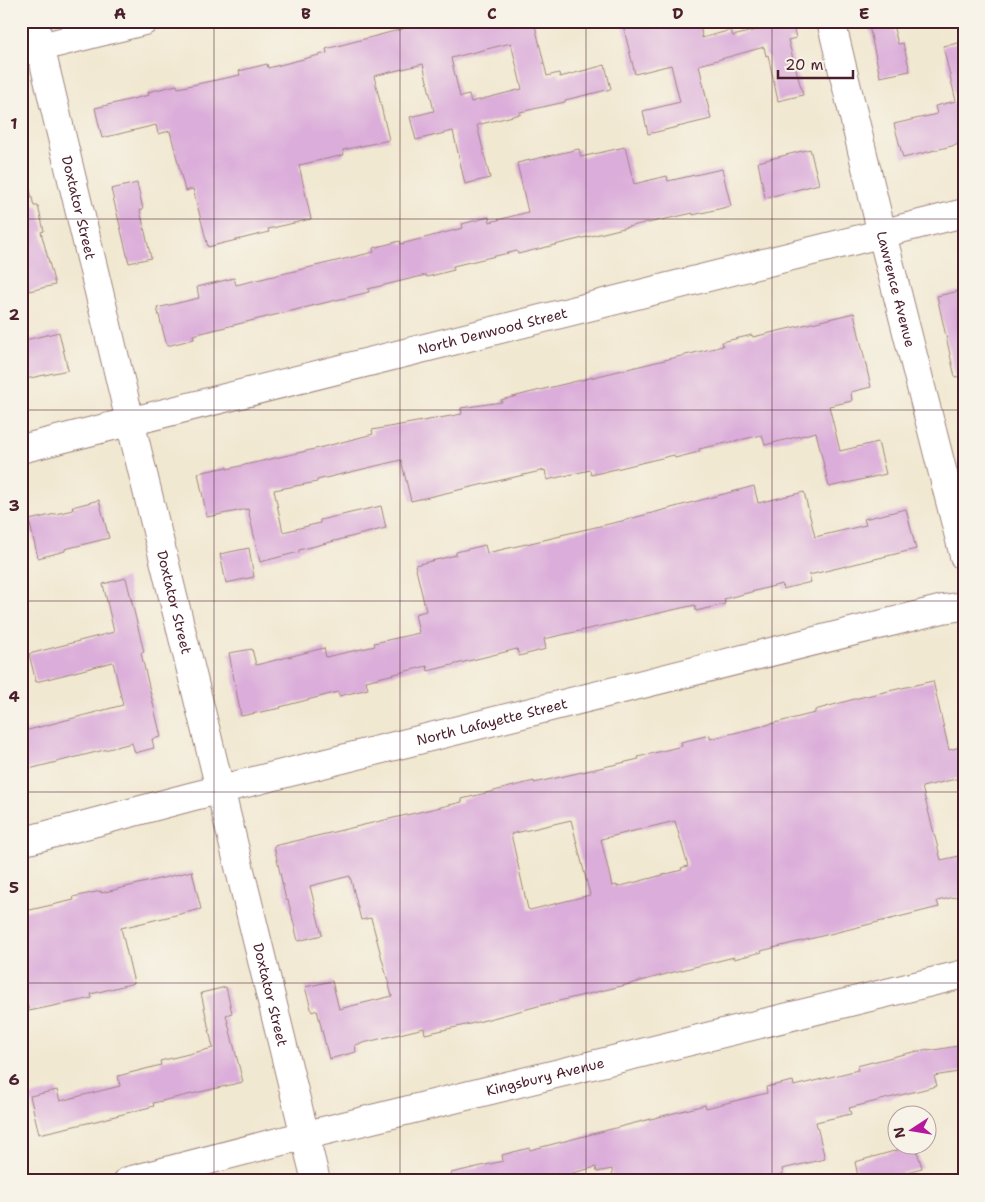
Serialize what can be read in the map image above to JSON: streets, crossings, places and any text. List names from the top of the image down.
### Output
{
  "streets": {
    "street": [
      "Doxtator Street",
      "Lawrence Avenue",
      "North Denwood Street",
      "North Lafayette Street",
      "Kingsbury Avenue"
    ]
  },
  "crossings": [
    ["Doxtator Street", "North Denwood Street"],
    ["Doxtator Street", "North Lafayette Street"],
    ["Doxtator Street", "Kingsbury Avenue"],
    ["Lawrence Avenue", "North Denwood Street"]
  ],
  "scale_bar": "20 m",
  "north": "left",
  "grid": {
    "columns": [
      "A",
      "B",
      "C",
      "D",
      "E"
    ],
    "rows": [
      "1",
      "2",
      "3",
      "4",
      "5",
      "6"
    ]
  }
}
